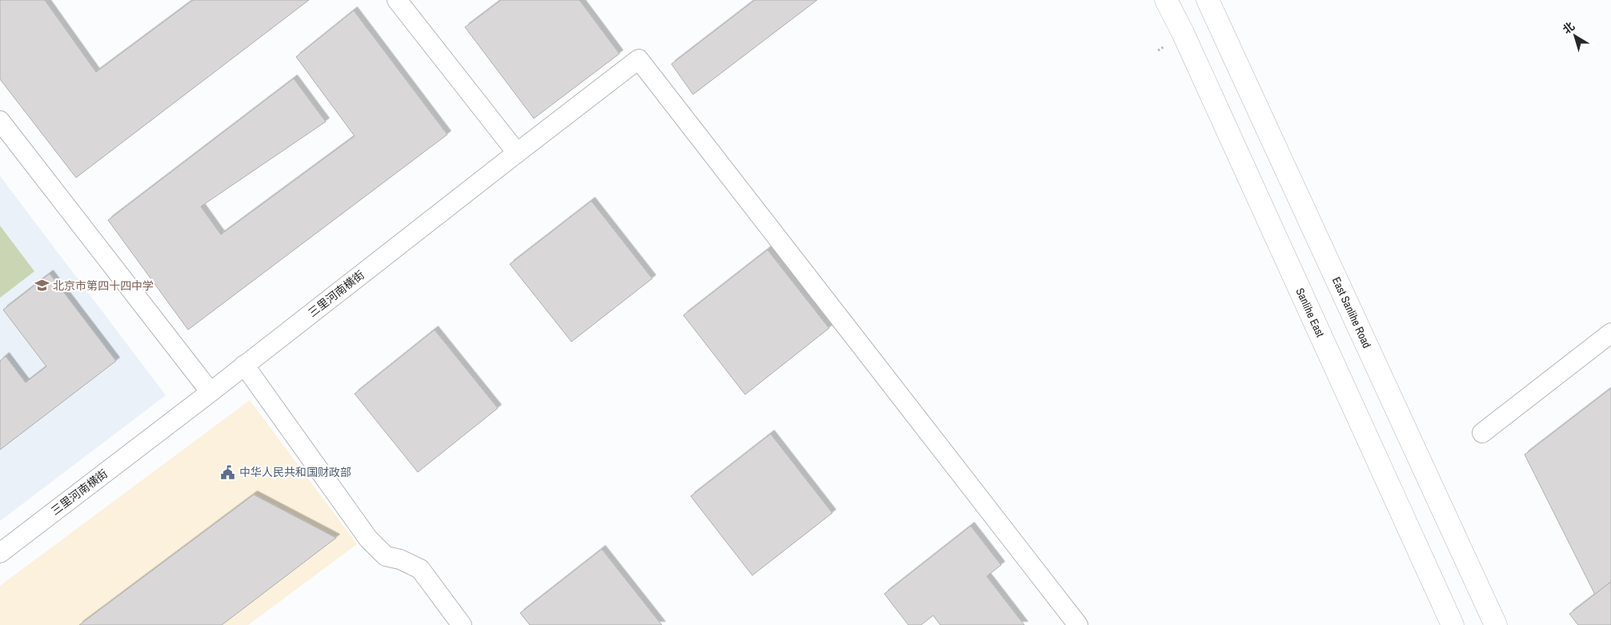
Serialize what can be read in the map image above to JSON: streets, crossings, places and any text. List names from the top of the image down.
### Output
{
  "streets": {
    "main road": ["Sanlihe East", "East Sanlihe Road"],
    "street": ["三里河南横街"]
  },
  "places": {
    "school or university": ["北京市第四十四中学"],
    "public building": ["中华人民共和国财政部"]
  },
  "north": "top left"
}
